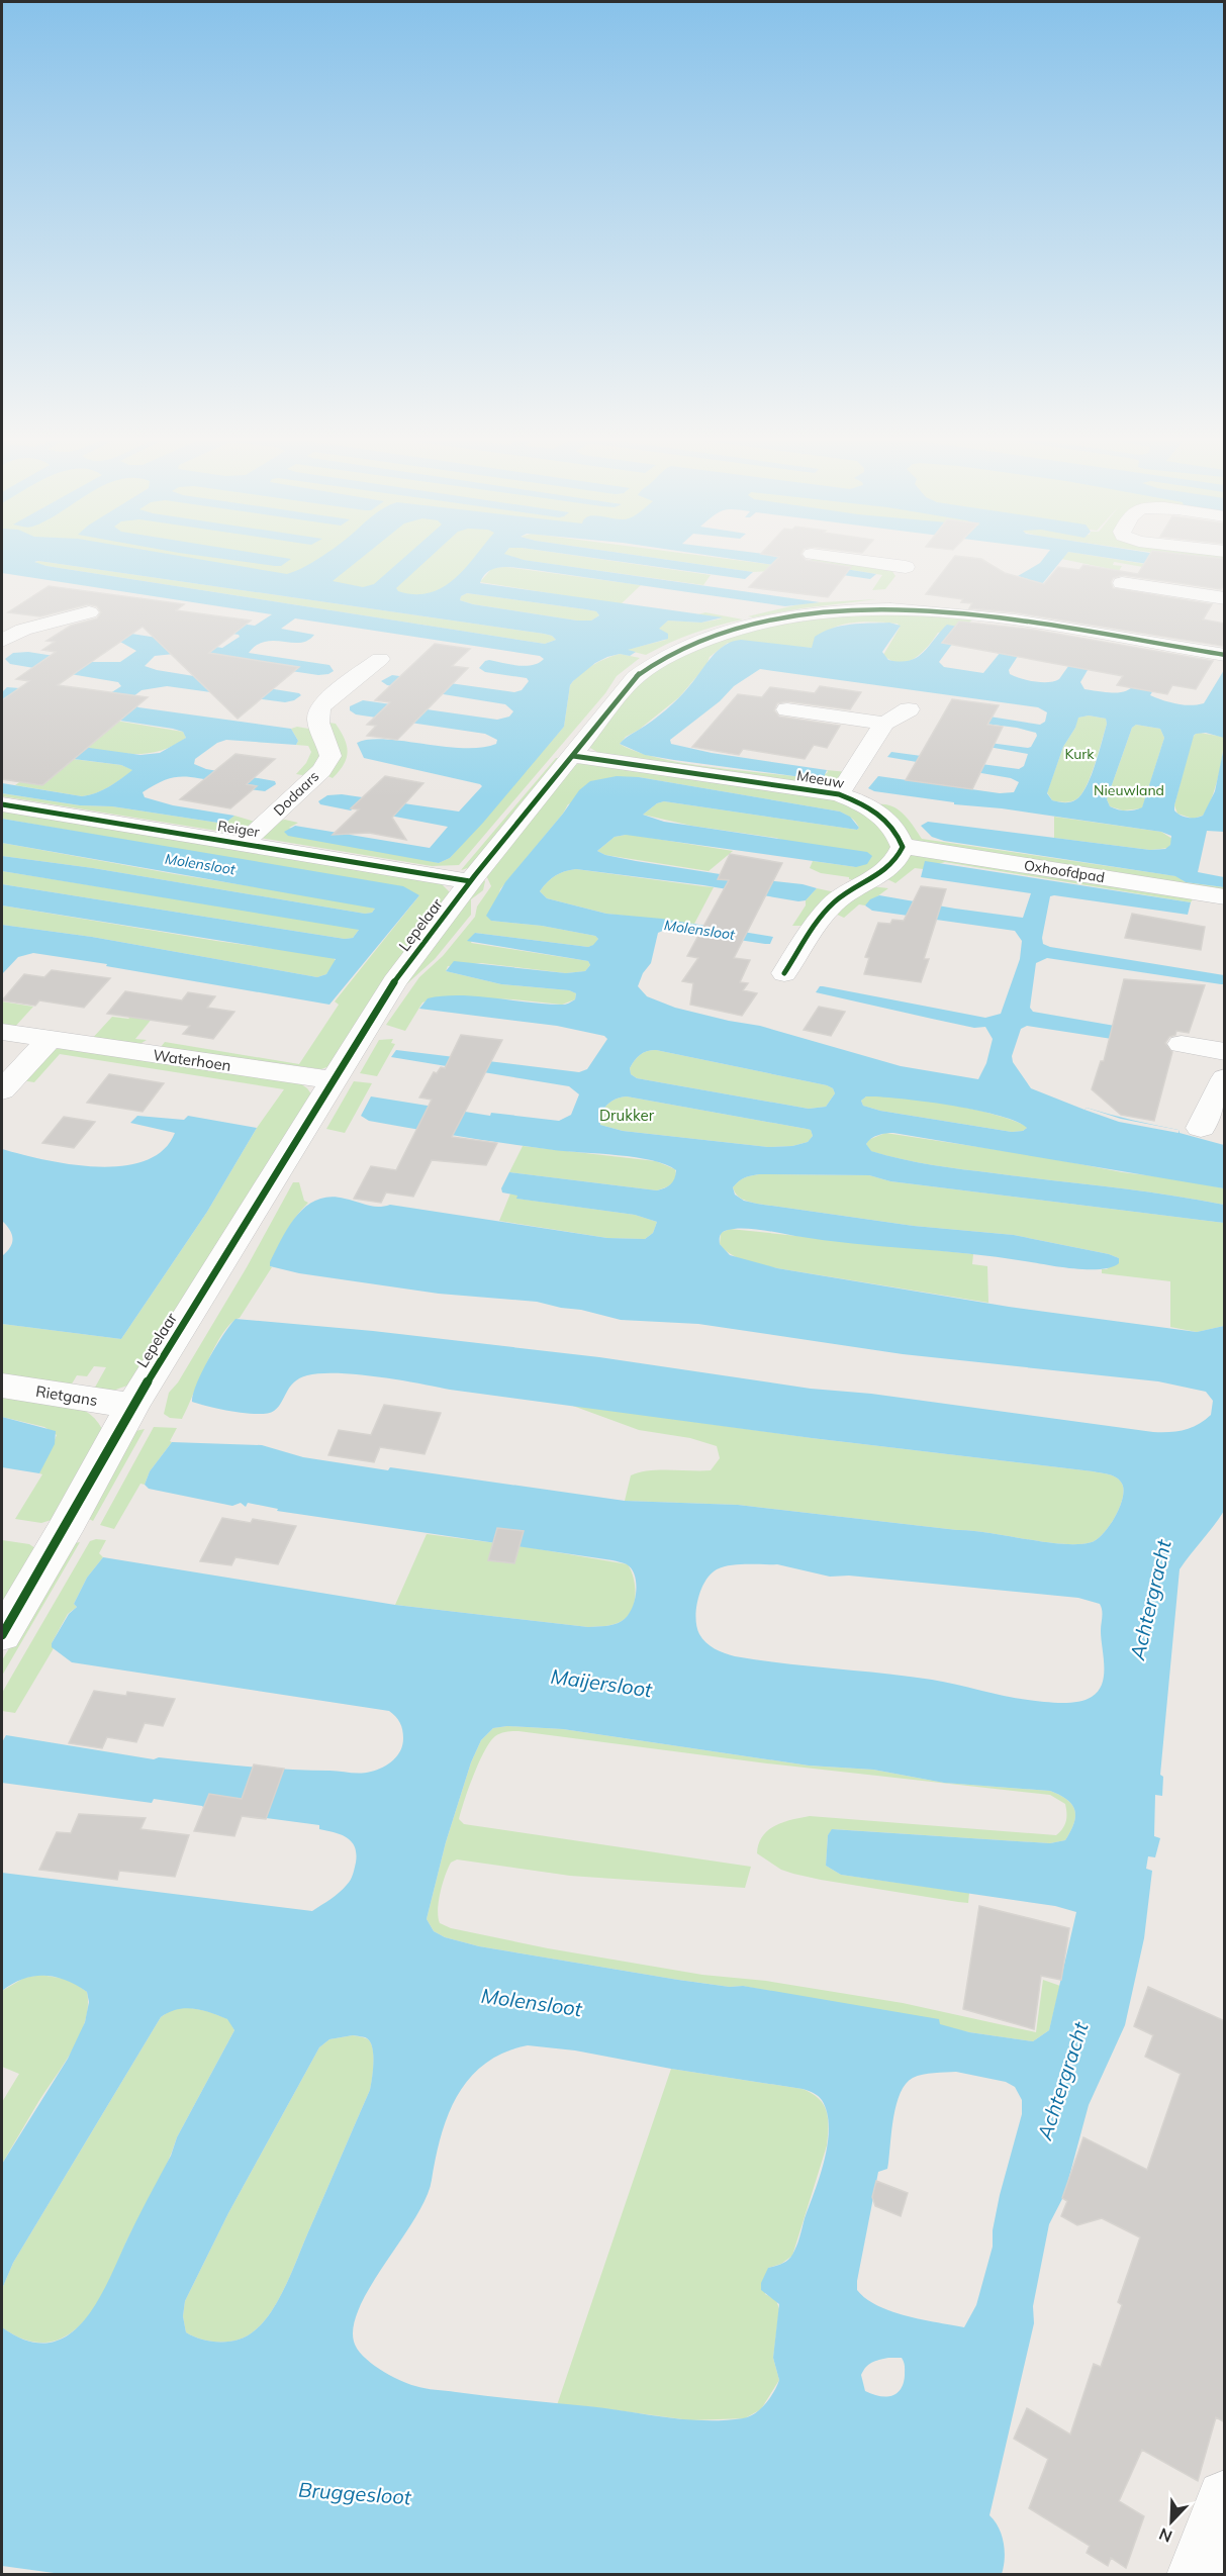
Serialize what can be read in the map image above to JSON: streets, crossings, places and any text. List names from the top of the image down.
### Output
{
  "streets": {
    "street": [
      "Meeuw",
      "Dodaars",
      "Reiger",
      "Oxhoofdpad",
      "Lepelaar",
      "Waterhoen",
      "Rietgans"
    ]
  },
  "crossings": [
    ["Meeuw", "Oxhoofdpad"],
    ["Meeuw", "Lepelaar"],
    ["Dodaars", "Reiger"],
    ["Reiger", "Lepelaar"],
    ["Lepelaar", "Waterhoen"],
    ["Lepelaar", "Rietgans"]
  ],
  "water": [
    "Molensloot",
    "Achtergracht",
    "Maijersloot",
    "Bruggesloot"
  ],
  "parks": ["Kurk", "Nieuwland", "Drukker"],
  "north": "bottom left"
}
